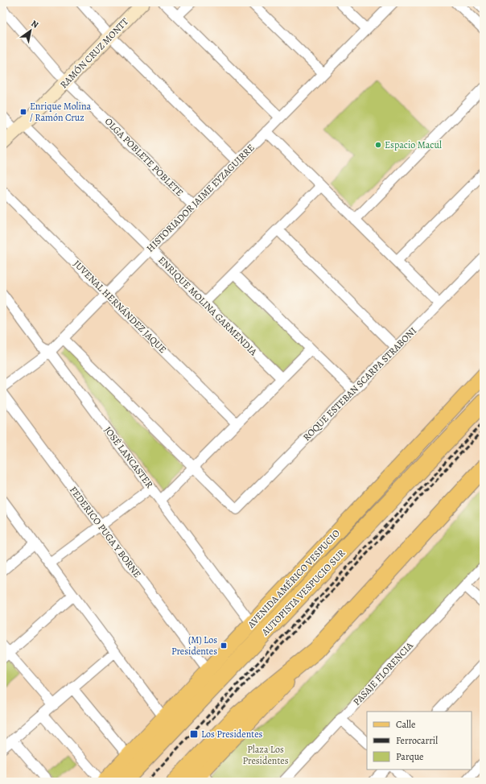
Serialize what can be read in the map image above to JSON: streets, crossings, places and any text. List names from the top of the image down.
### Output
{
  "streets": {
    "highway": ["AUTOPISTA VESPUCIO SUR"],
    "main road": ["AVENIDA AMÉRICO VESPUCIO"],
    "street": [
      "RAMÓN CRUZ MONTT",
      "OLGA POBLETE POBLETE",
      "HISTORIADOR JAIME EYZAGUIRRE",
      "ENRIQUE MOLINA GARMENDIA",
      "JUVENAL HERNÁNDEZ JAQUE",
      "ROQUE ESTEBAN SCARPA STRABONI",
      "JOSÉ LANCASTER",
      "FEDERICO PUGA Y BORNE",
      "PASAJE FLORENCIA"
    ]
  },
  "crossings": [
    ["RAMÓN CRUZ MONTT", "OLGA POBLETE POBLETE"],
    ["RAMÓN CRUZ MONTT", "ENRIQUE MOLINA GARMENDIA"],
    ["OLGA POBLETE POBLETE", "HISTORIADOR JAIME EYZAGUIRRE"],
    ["HISTORIADOR JAIME EYZAGUIRRE", "ENRIQUE MOLINA GARMENDIA"],
    ["HISTORIADOR JAIME EYZAGUIRRE", "JUVENAL HERNÁNDEZ JAQUE"],
    ["HISTORIADOR JAIME EYZAGUIRRE", "JOSÉ LANCASTER"],
    ["JOSÉ LANCASTER", "AVENIDA AMÉRICO VESPUCIO"],
    ["FEDERICO PUGA Y BORNE", "AVENIDA AMÉRICO VESPUCIO"]
  ],
  "parks": ["Plaza Los Presidentes"],
  "places": {
    "transit": ["Enrique Molina / Ramón Cruz", "(M) Los Presidentes", "Los Presidentes"],
    "other": ["Espacio Macul"]
  },
  "legend": ["Calle", "Ferrocarril", "Parque"],
  "north": "top right"
}
